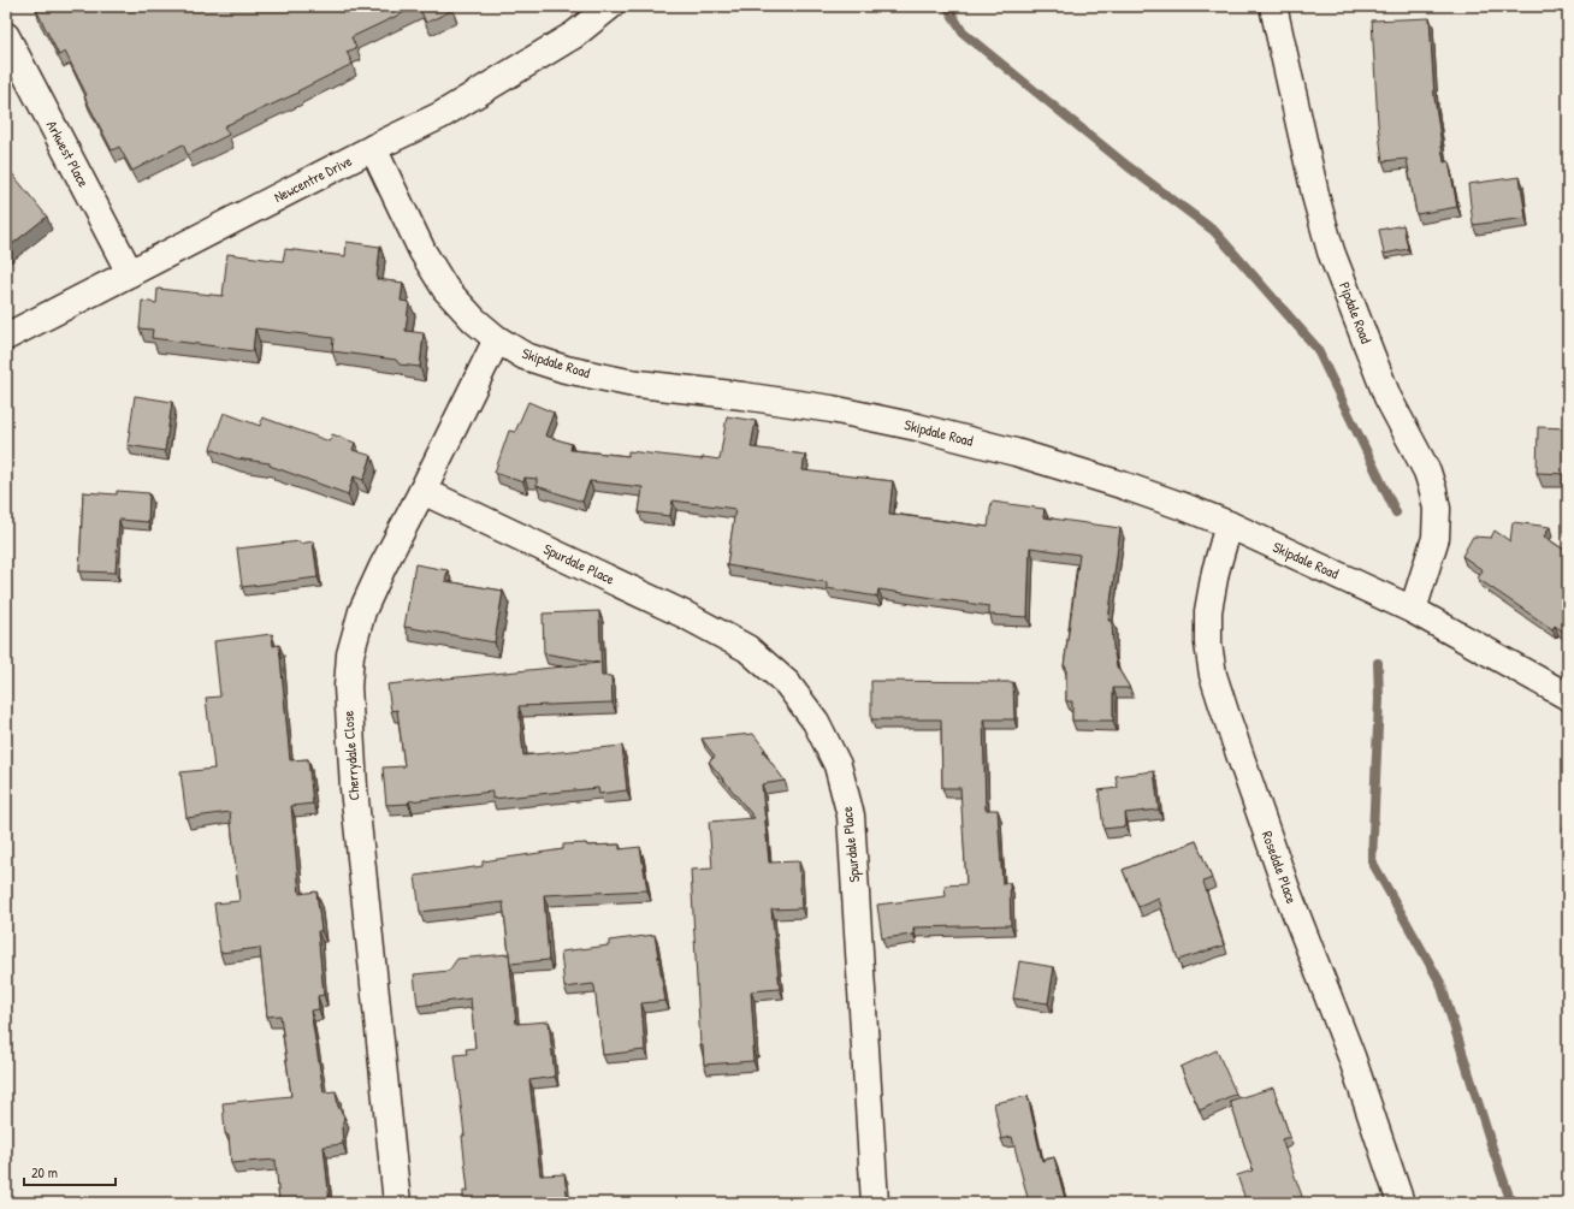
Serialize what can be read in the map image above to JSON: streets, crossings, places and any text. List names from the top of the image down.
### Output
{
  "streets": {
    "street": [
      "Arkwest Place",
      "Newcentre Drive",
      "Pipdale Road",
      "Skipdale Road",
      "Spurdale Place",
      "Cherrydale Close",
      "Rosedale Place"
    ]
  },
  "crossings": [
    ["Arkwest Place", "Newcentre Drive"],
    ["Newcentre Drive", "Skipdale Road"],
    ["Pipdale Road", "Skipdale Road"],
    ["Skipdale Road", "Cherrydale Close"],
    ["Skipdale Road", "Rosedale Place"],
    ["Spurdale Place", "Cherrydale Close"]
  ],
  "scale_bar": "20 m"
}
